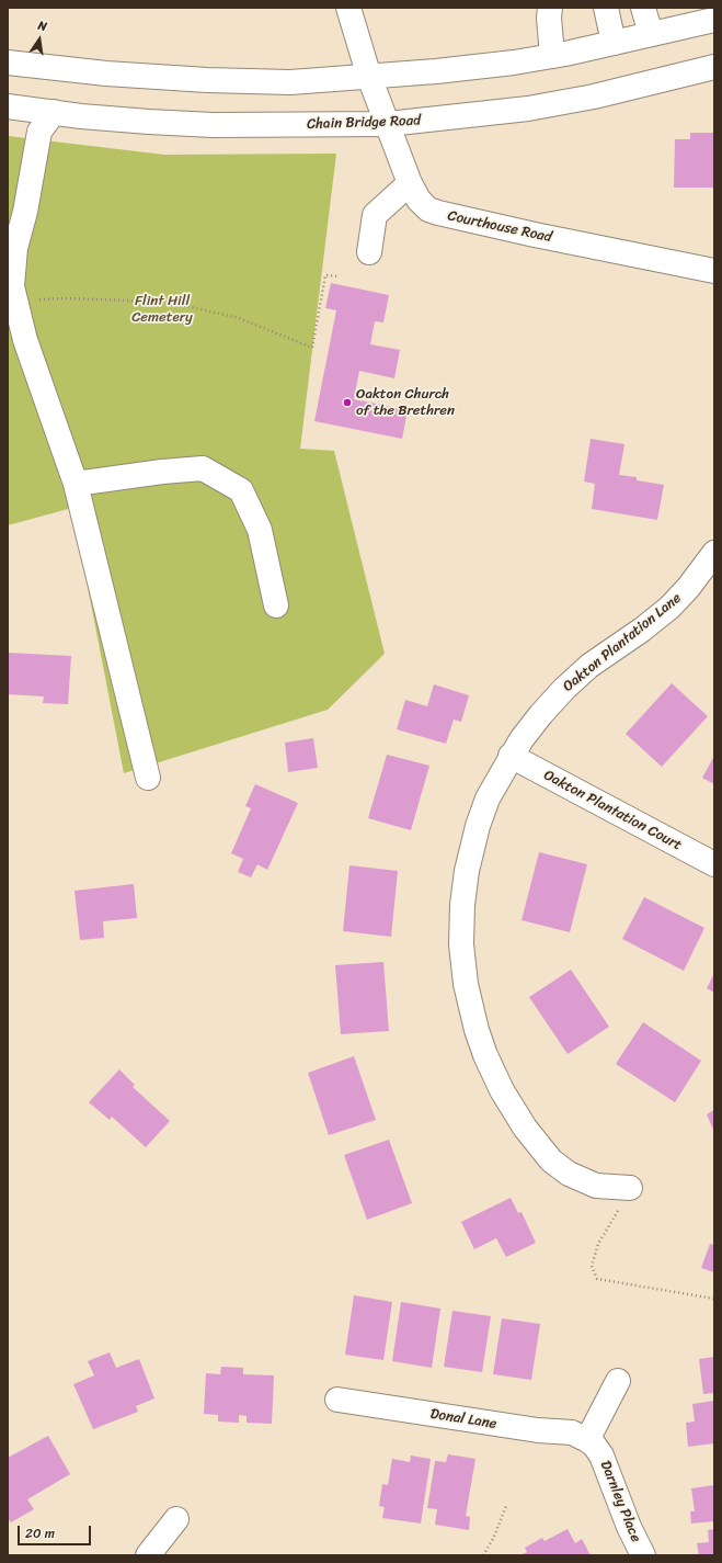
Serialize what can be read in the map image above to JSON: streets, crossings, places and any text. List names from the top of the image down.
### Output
{
  "streets": {
    "street": [
      "Chain Bridge Road",
      "Courthouse Road",
      "Oakton Plantation Lane",
      "Oakton Plantation Court",
      "Donal Lane",
      "Darnley Place"
    ]
  },
  "crossings": [
    ["Chain Bridge Road", "Courthouse Road"],
    ["Oakton Plantation Lane", "Oakton Plantation Court"],
    ["Donal Lane", "Darnley Place"]
  ],
  "parks": ["Flint Hill Cemetery"],
  "places": ["Oakton Church of the Brethren"],
  "scale_bar": "20 m",
  "north": "top"
}
